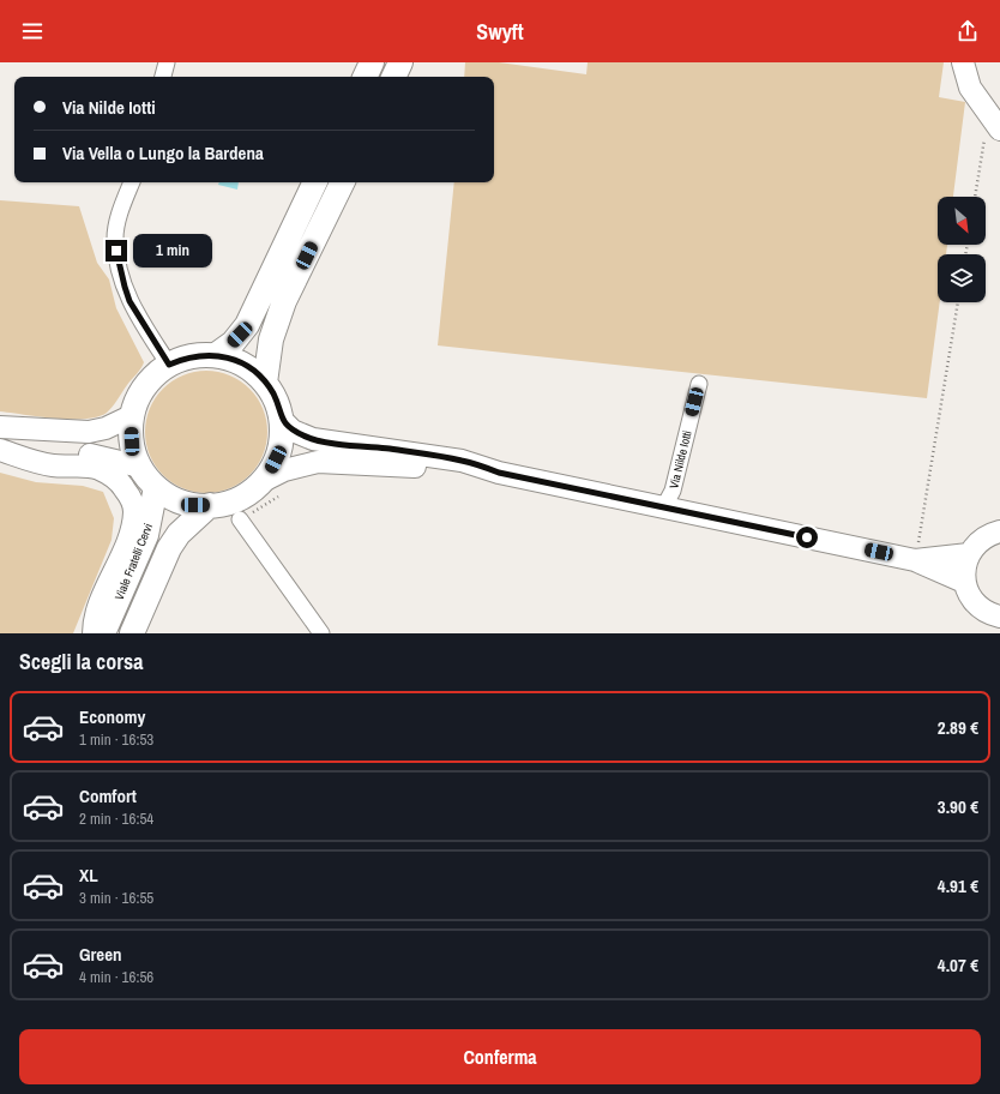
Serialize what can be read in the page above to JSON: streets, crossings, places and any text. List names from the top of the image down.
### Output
{
  "streets": {
    "main road": ["Viale Fratelli Cervi"],
    "street": ["Via Nilde Iotti"]
  },
  "north": "bottom right",
  "page": {
    "header": "Swyft",
    "banner": ["Via Nilde Iotti", "Via Vella o Lungo la Bardena"],
    "bubble": "1 min",
    "heading": "Scegli la corsa",
    "list": [
      {
        "name": "Economy",
        "note": "1 min · 16:53",
        "value": "2.89 €"
      },
      {
        "name": "Comfort",
        "note": "2 min · 16:54",
        "value": "3.90 €"
      },
      {
        "name": "XL",
        "note": "3 min · 16:55",
        "value": "4.91 €"
      },
      {
        "name": "Green",
        "note": "4 min · 16:56",
        "value": "4.07 €"
      }
    ],
    "buttons": "Conferma"
  }
}
